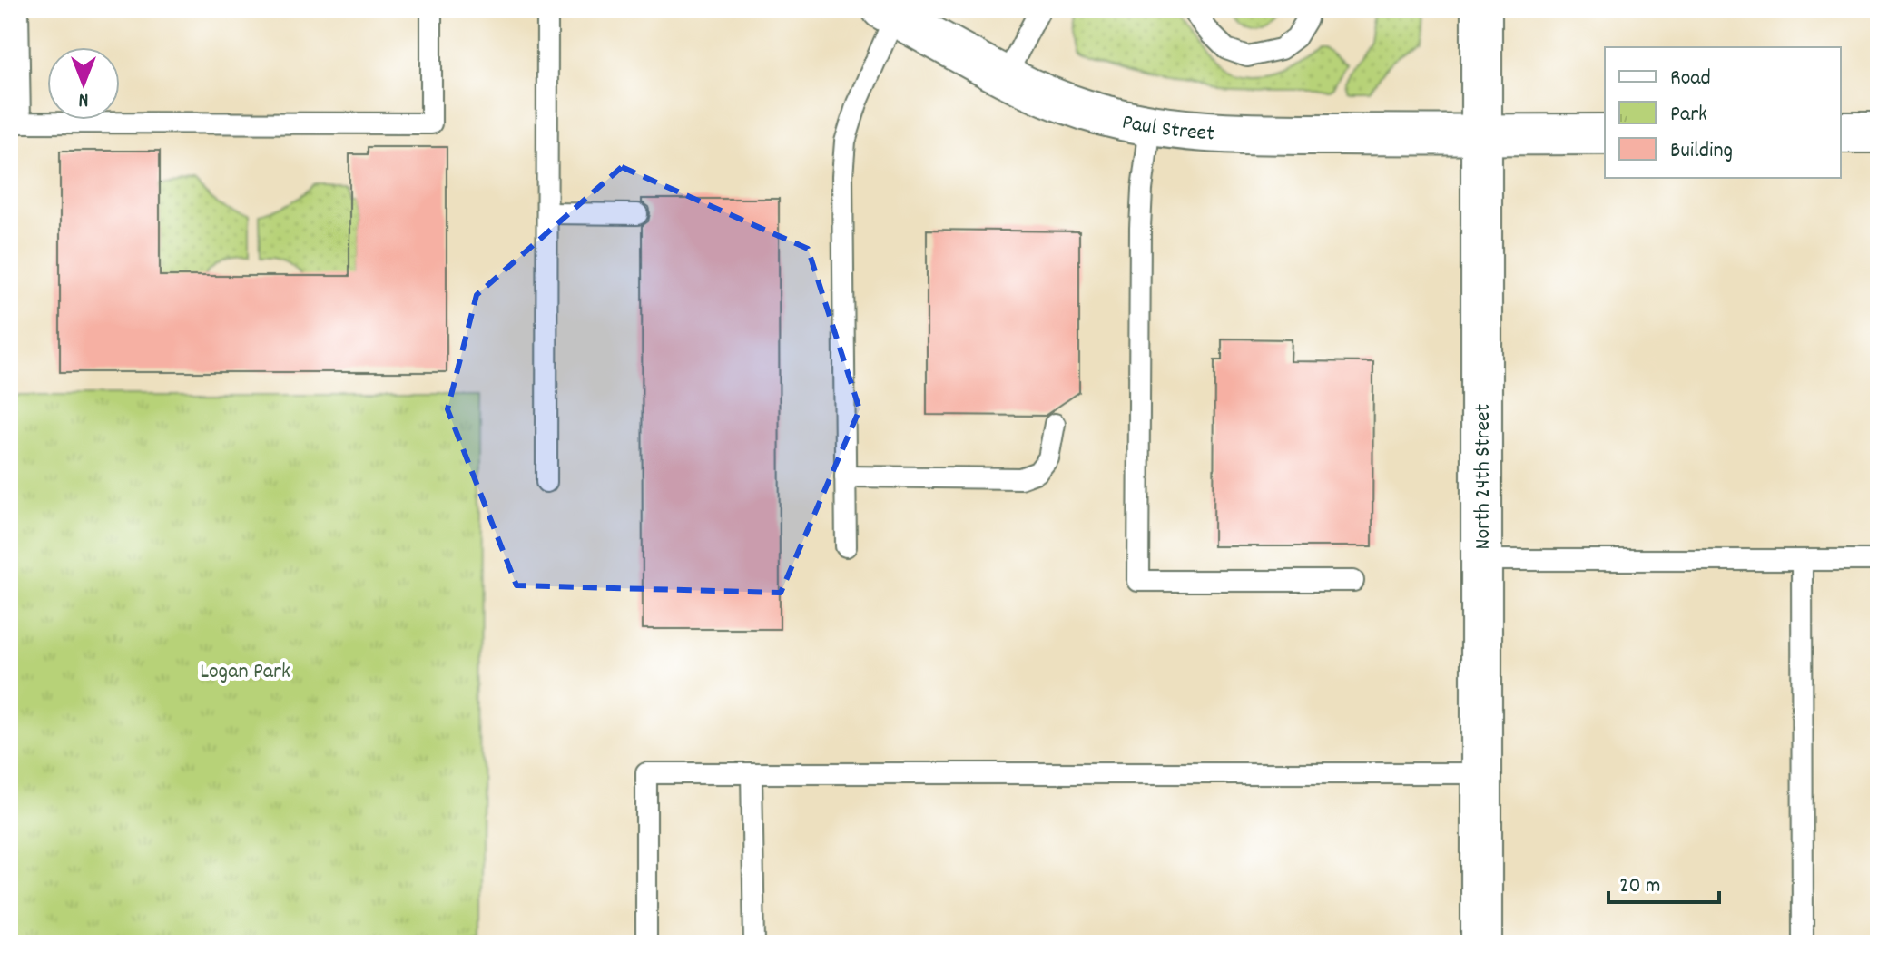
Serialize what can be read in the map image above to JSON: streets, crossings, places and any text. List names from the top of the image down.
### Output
{
  "streets": {
    "main road": ["Paul Street", "North 24th Street"]
  },
  "crossings": [
    ["Paul Street", "North 24th Street"]
  ],
  "parks": ["Logan Park"],
  "legend": ["Road", "Park", "Building"],
  "scale_bar": "20 m",
  "north": "bottom"
}
